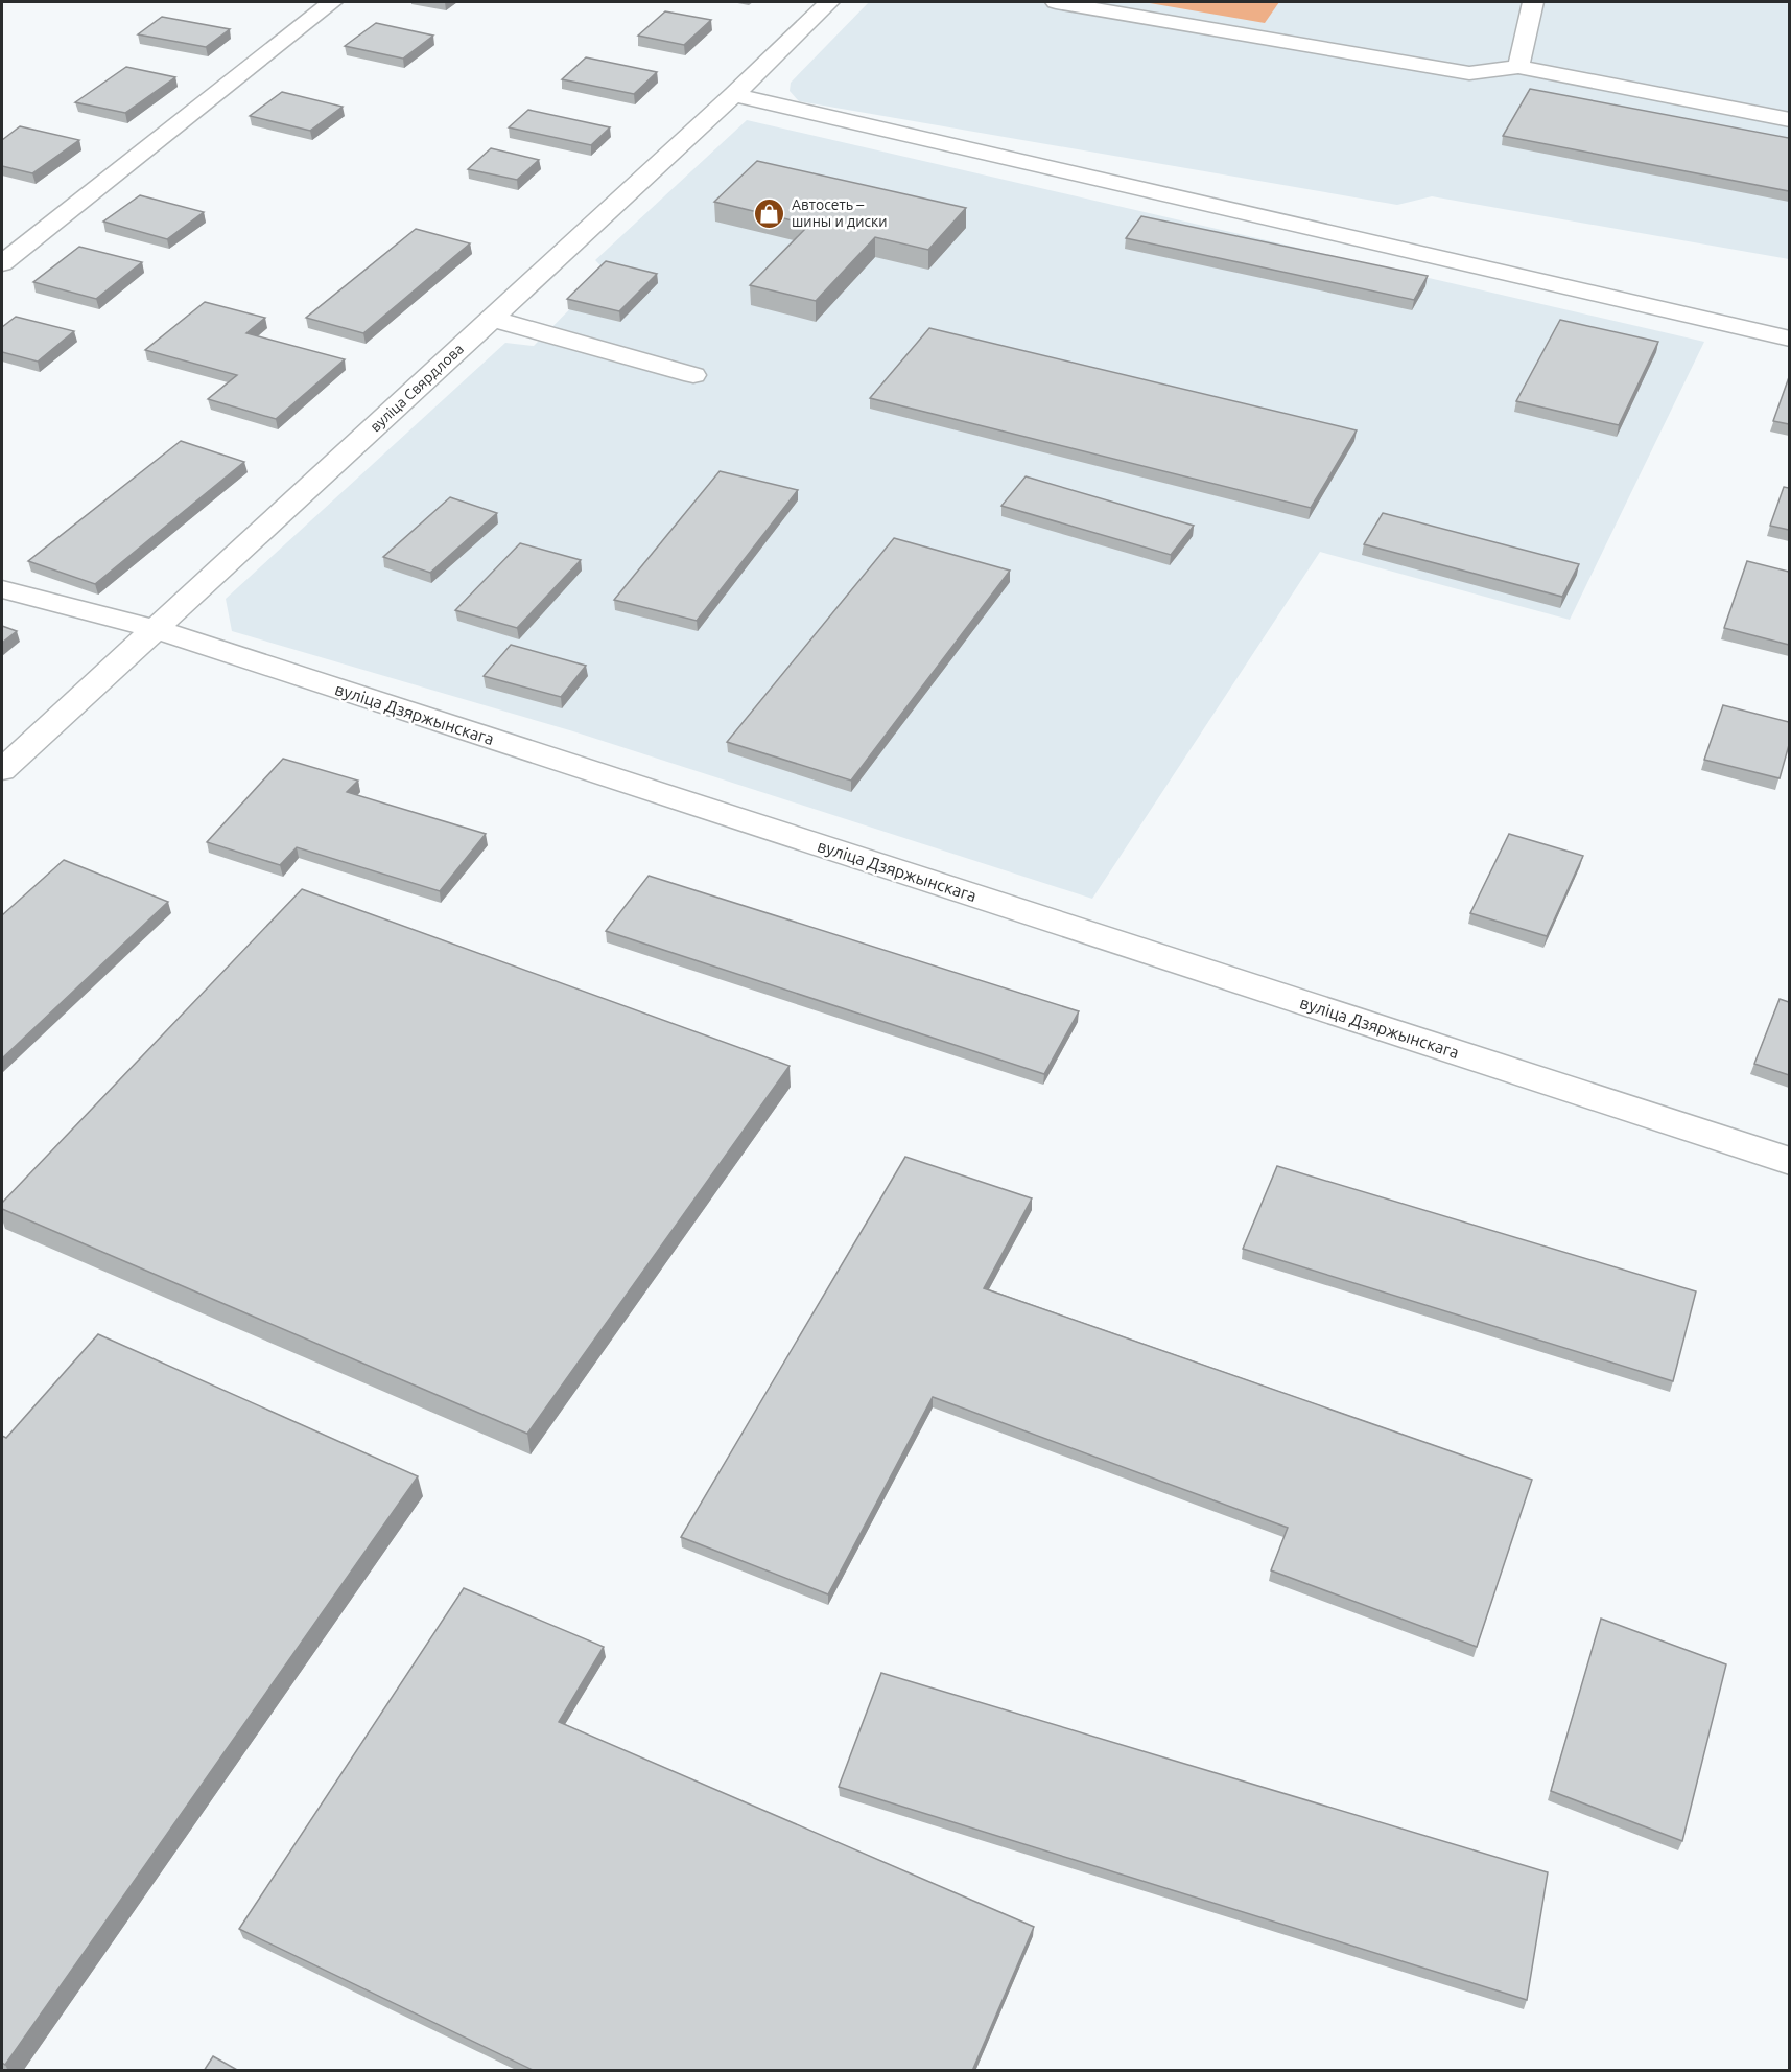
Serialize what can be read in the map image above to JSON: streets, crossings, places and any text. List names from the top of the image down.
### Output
{
  "streets": {
    "street": ["вуліца Свярдлова", "вуліца Дзяржынскага"]
  },
  "crossings": [
    ["вуліца Свярдлова", "вуліца Дзяржынскага"]
  ],
  "places": {
    "shop": ["Автосеть – шины и диски"]
  }
}
